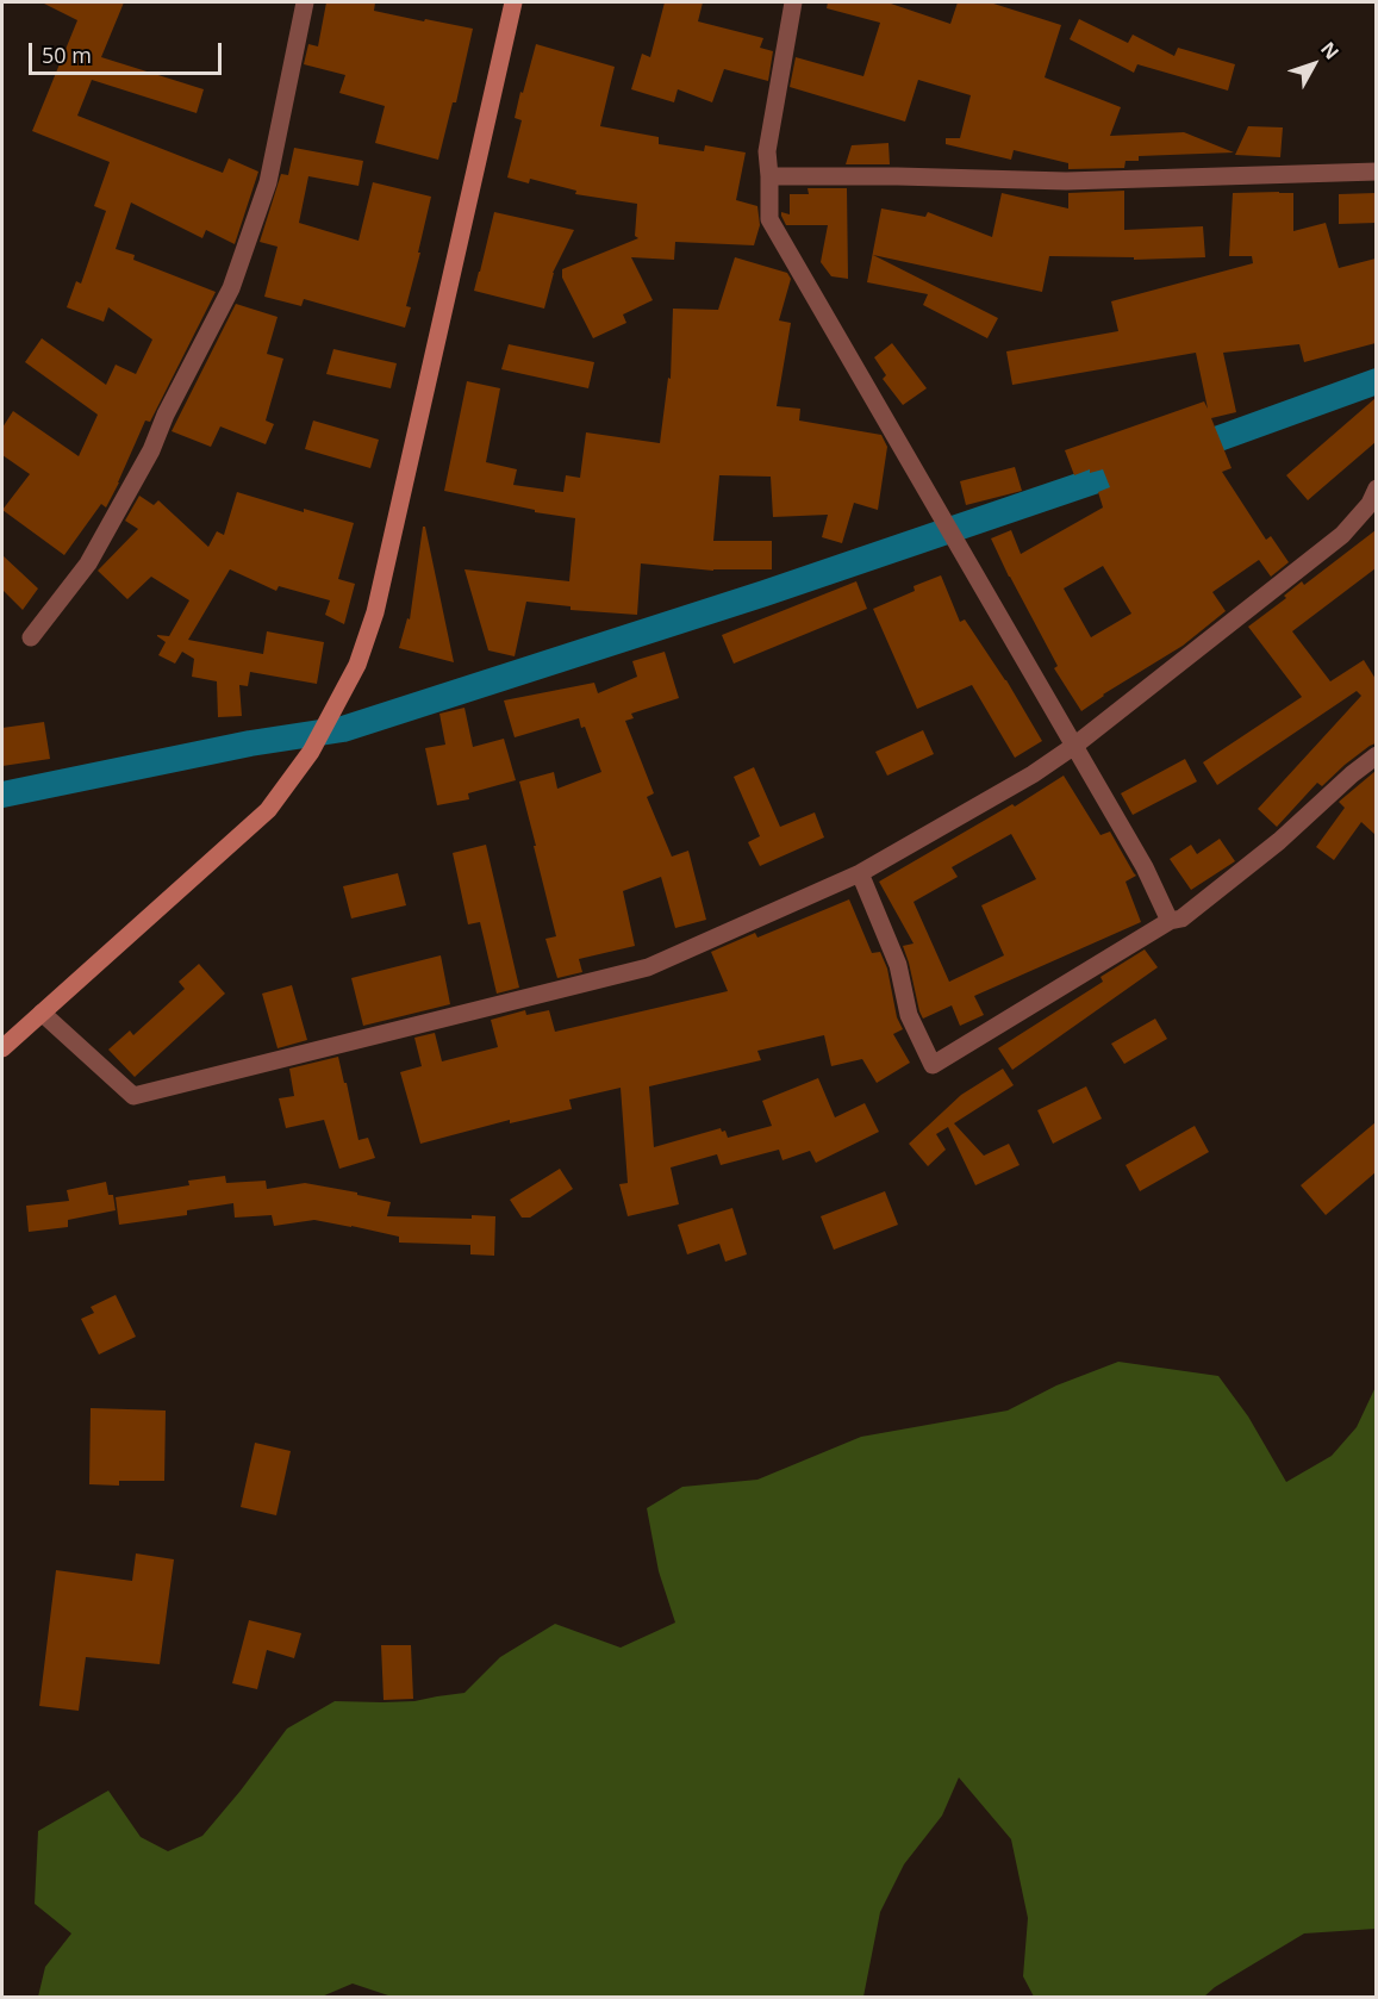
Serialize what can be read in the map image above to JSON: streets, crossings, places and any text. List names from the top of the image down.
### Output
{
  "scale_bar": "50 m",
  "north": "top right"
}
